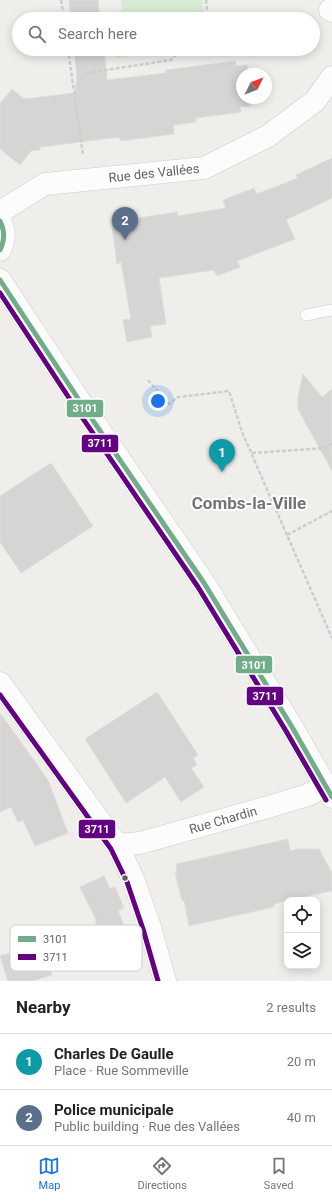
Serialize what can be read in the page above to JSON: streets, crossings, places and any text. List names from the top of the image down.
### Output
{
  "streets": {
    "street": ["Rue des Vallées", "Rue Chardin"]
  },
  "districts": ["Combs-la-Ville"],
  "lines": ["transit line 3101", "transit line 3711"],
  "legend": ["3101", "3711"],
  "north": "top right",
  "page": {
    "search": "Search here",
    "pins": ["2", "1"],
    "heading": ["Nearby", "2 results"],
    "list": [
      {
        "mark": "1",
        "name": "Charles De Gaulle",
        "note": "Place · Rue Sommeville",
        "value": "20 m"
      },
      {
        "mark": "2",
        "name": "Police municipale",
        "note": "Public building · Rue des Vallées",
        "value": "40 m"
      }
    ],
    "nav": ["Map", "Directions", "Saved"]
  }
}
